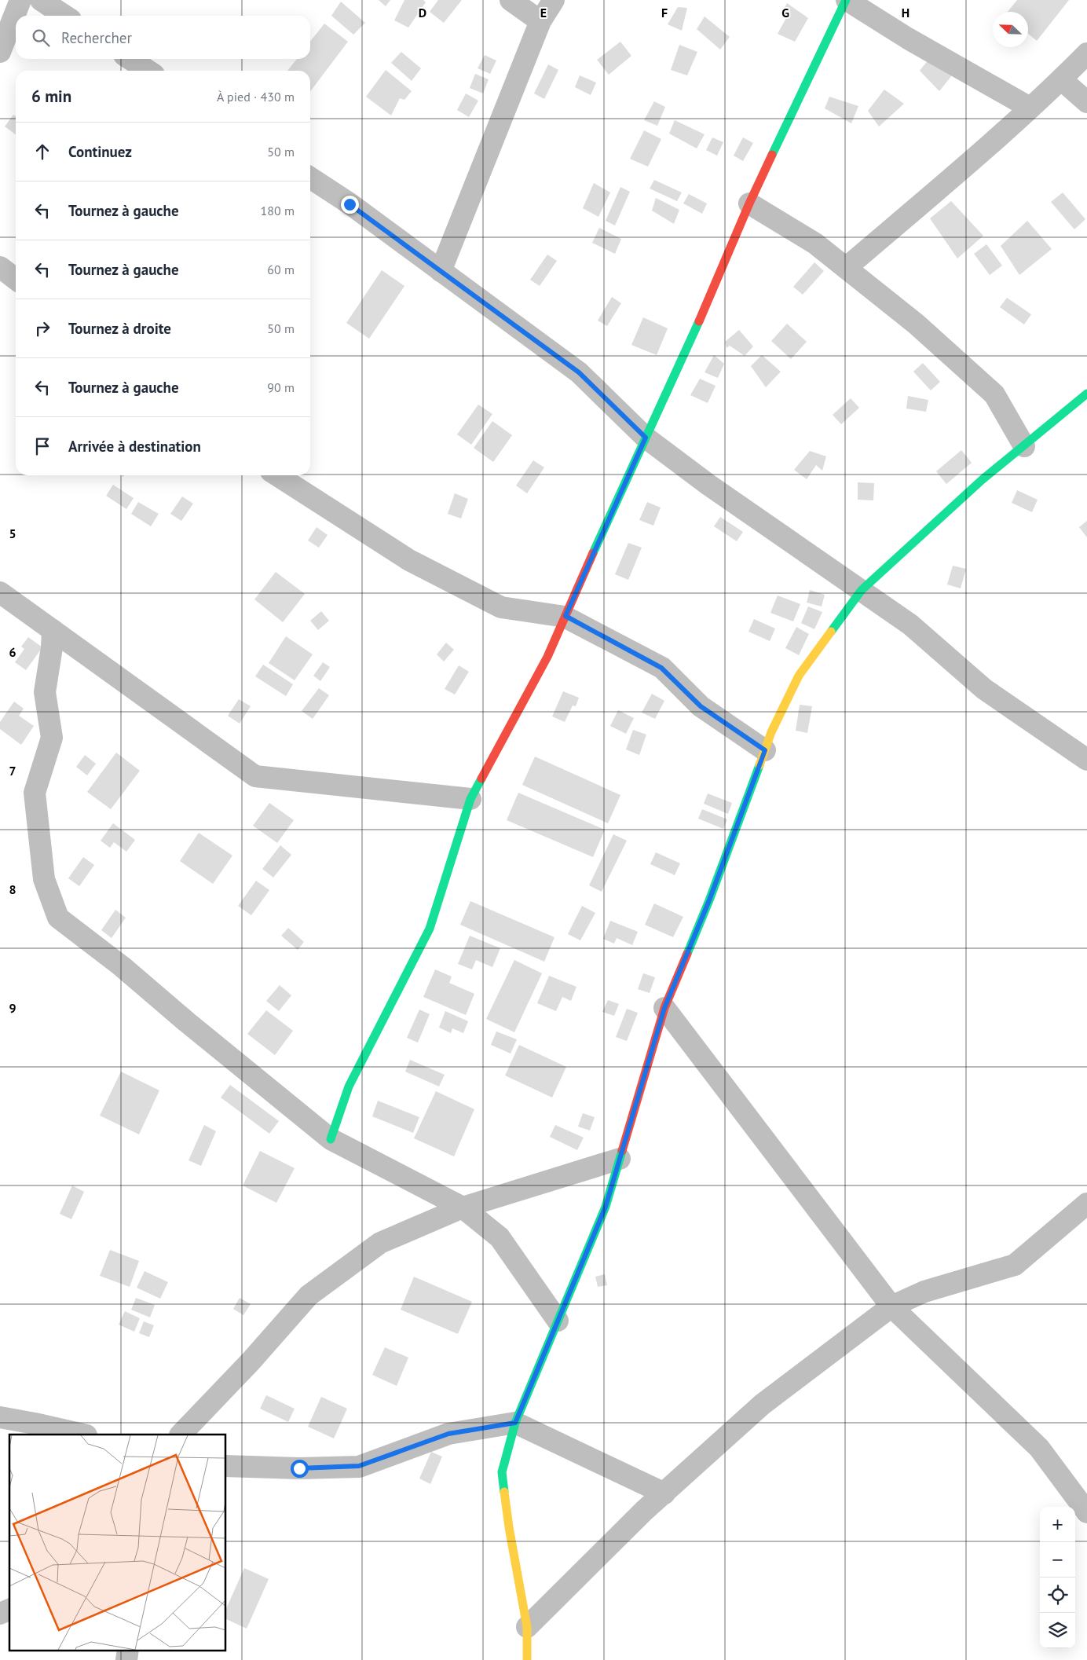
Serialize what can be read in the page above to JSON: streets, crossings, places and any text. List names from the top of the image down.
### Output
{
  "north": "top left",
  "page": {
    "search": "Rechercher",
    "heading": ["6 min", "À pied · 430 m"],
    "list": [
      ["Continuez", "50 m"],
      ["Tournez à gauche", "180 m"],
      ["Tournez à gauche", "60 m"],
      ["Tournez à droite", "50 m"],
      ["Tournez à gauche", "90 m"],
      "Arrivée à destination"
    ],
    "map_buttons": ["+", "−"]
  },
  "grid": {
    "columns": [
      "D",
      "E",
      "F",
      "G",
      "H"
    ],
    "rows": [
      "5",
      "6",
      "7",
      "8",
      "9"
    ]
  }
}
